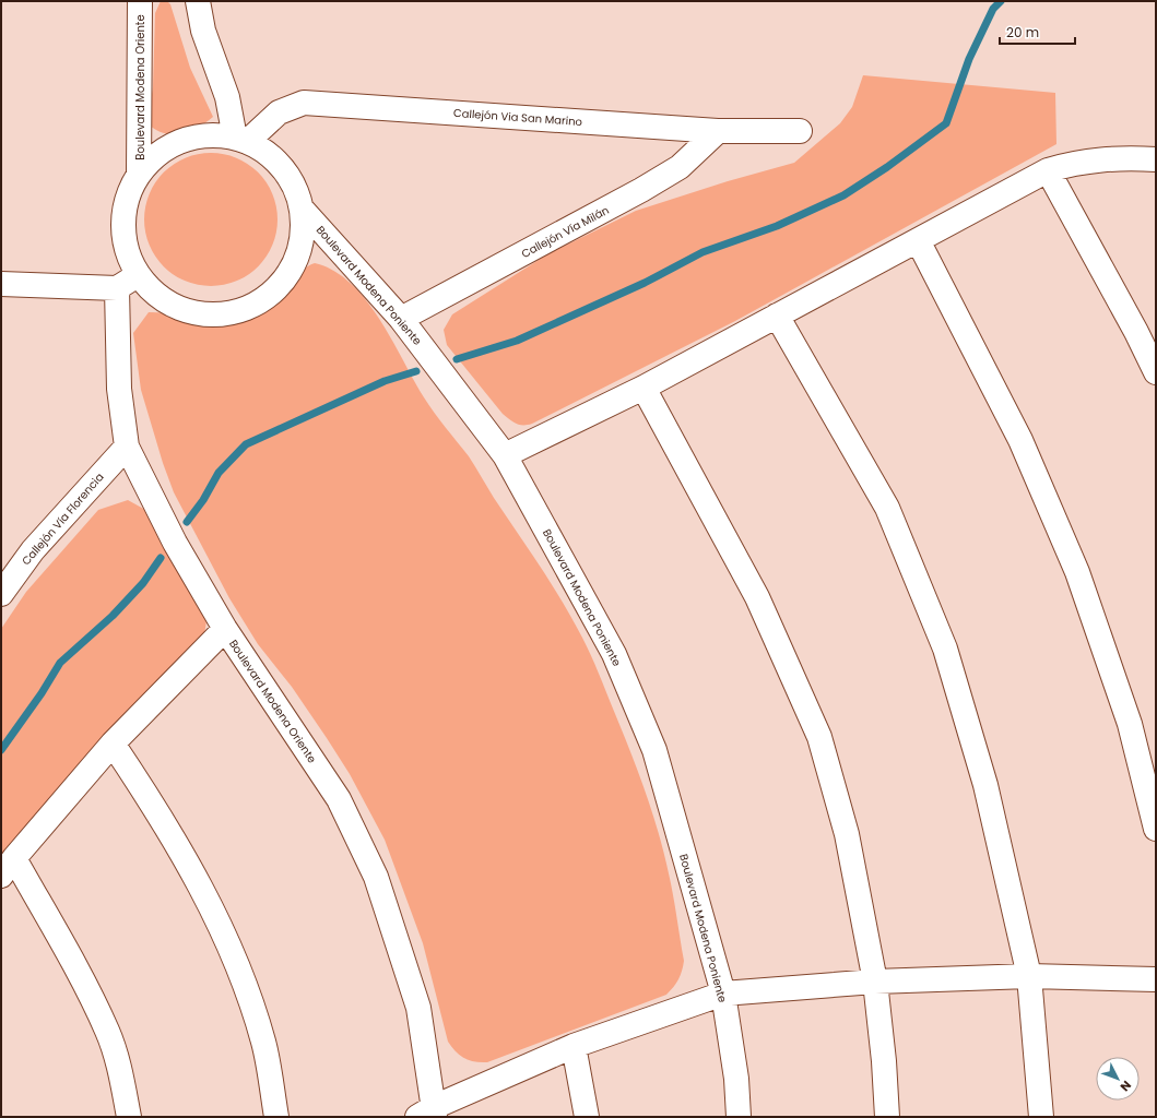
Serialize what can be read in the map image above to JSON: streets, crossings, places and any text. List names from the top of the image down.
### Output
{
  "streets": {
    "street": [
      "Boulevard Modena Oriente",
      "Callejón Via San Marino",
      "Callejón Vía Milán",
      "Boulevard Modena Poniente",
      "Callejón Vía Florencia"
    ]
  },
  "crossings": [
    ["Boulevard Modena Oriente", "Callejón Vía Florencia"],
    ["Callejón Via San Marino", "Callejón Vía Milán"],
    ["Callejón Vía Milán", "Boulevard Modena Poniente"]
  ],
  "scale_bar": "20 m",
  "north": "bottom right"
}
